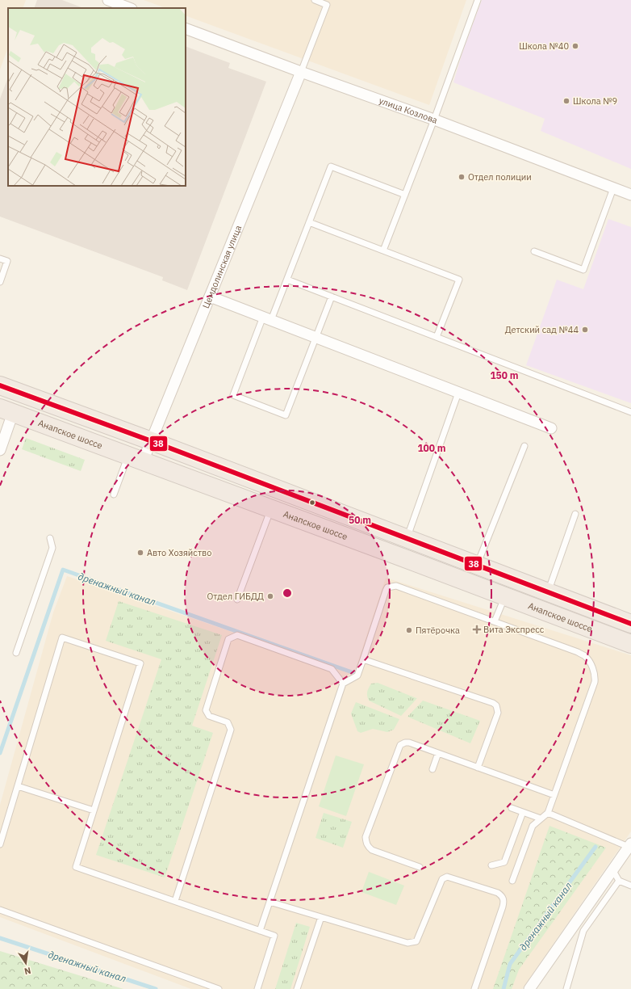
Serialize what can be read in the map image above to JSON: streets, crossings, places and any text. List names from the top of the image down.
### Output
{
  "streets": {
    "highway": ["Анапское шоссе"],
    "street": ["улица Козлова", "Цемдолинская улица"]
  },
  "crossings": [
    ["улица Козлова", "Цемдолинская улица"],
    ["Цемдолинская улица", "Анапское шоссе"]
  ],
  "water": ["дренажный канал"],
  "places": {
    "other": [
      "Школа №40",
      "Школа №9",
      "Отдел полиции",
      "Детский сад №44",
      "Авто Хозяйство",
      "Отдел ГИБДД",
      "Пятёрочка"
    ],
    "health": ["Вита Экспресс"]
  },
  "lines": ["transit line 38"],
  "north": "bottom",
  "rings": ["150 m", "100 m", "50 m"]
}
